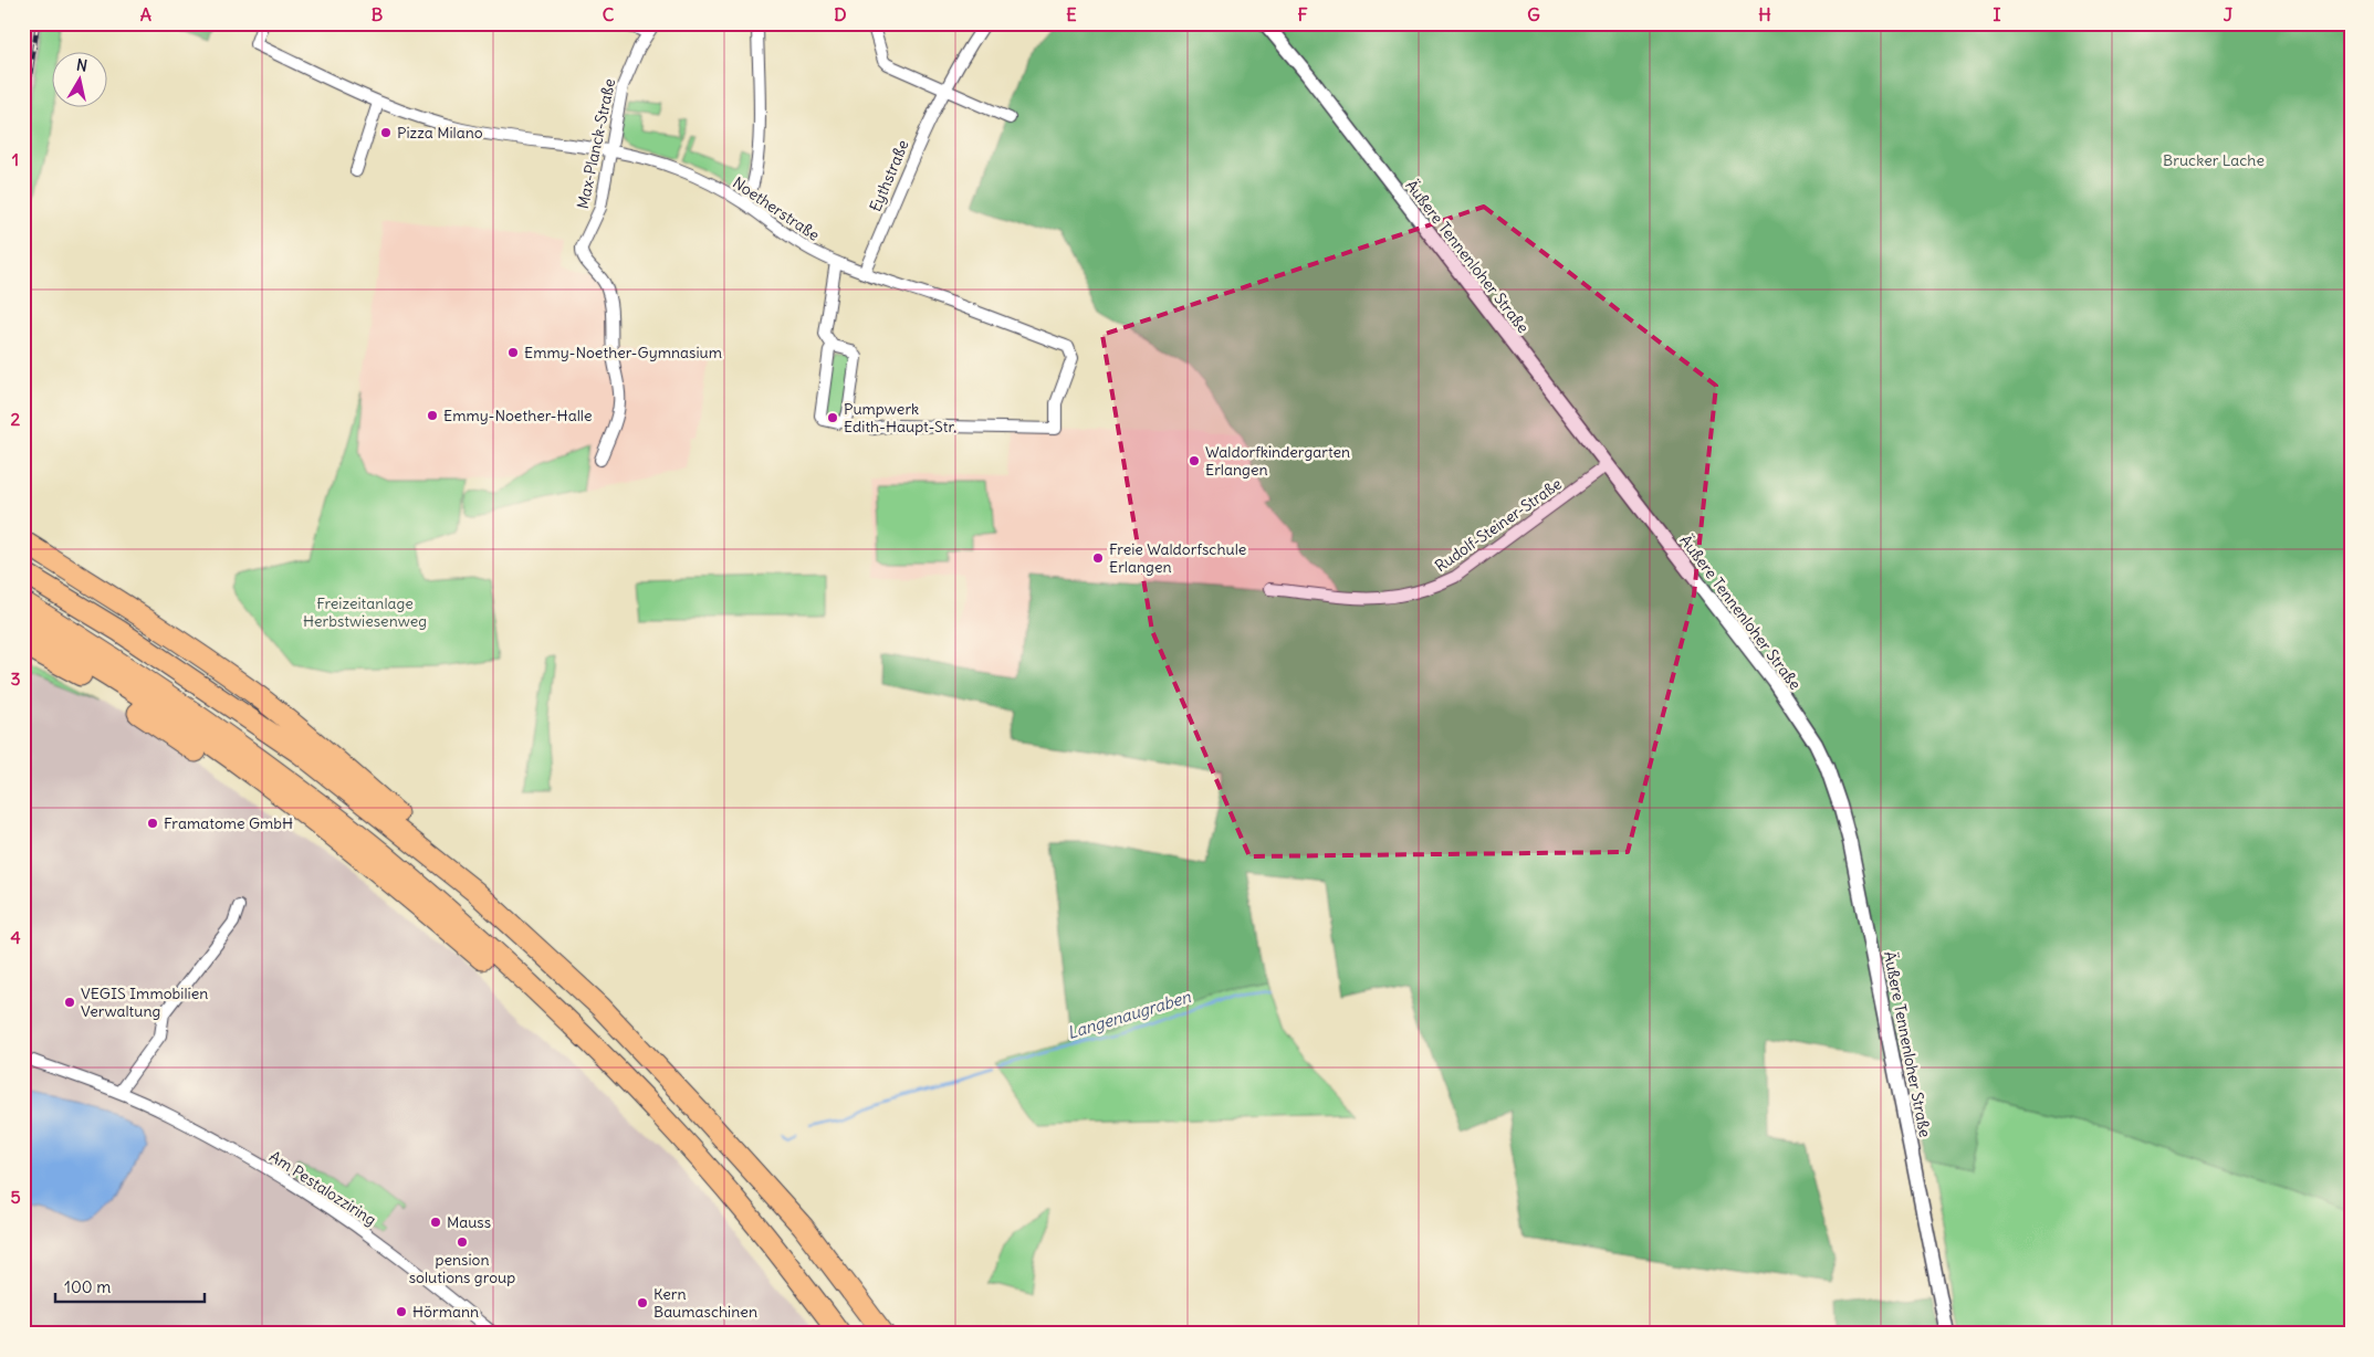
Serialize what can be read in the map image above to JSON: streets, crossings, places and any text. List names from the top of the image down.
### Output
{
  "streets": {
    "street": [
      "Max-Planck-Straße",
      "Eythstraße",
      "Noetherstraße",
      "Äußere Tennenloher Straße",
      "Rudolf-Steiner-Straße",
      "Am Pestalozziring"
    ]
  },
  "crossings": [
    ["Max-Planck-Straße", "Noetherstraße"],
    ["Eythstraße", "Noetherstraße"],
    ["Äußere Tennenloher Straße", "Rudolf-Steiner-Straße"]
  ],
  "water": ["Langenaugraben"],
  "parks": ["Brucker Lache", "Freizeitanlage Herbstwiesenweg"],
  "places": [
    "Pizza Milano",
    "Emmy-Noether-Gymnasium",
    "Emmy-Noether-Halle",
    "Pumpwerk Edith-Haupt-Str.",
    "Waldorfkindergarten Erlangen",
    "Freie Waldorfschule Erlangen",
    "Framatome GmbH",
    "VEGIS Immobilien Verwaltung",
    "Mauss",
    "pension solutions group",
    "Kern Baumaschinen",
    "Hörmann"
  ],
  "scale_bar": "100 m",
  "north": "top",
  "grid": {
    "columns": [
      "A",
      "B",
      "C",
      "D",
      "E",
      "F",
      "G",
      "H",
      "I",
      "J"
    ],
    "rows": [
      "1",
      "2",
      "3",
      "4",
      "5"
    ]
  }
}
